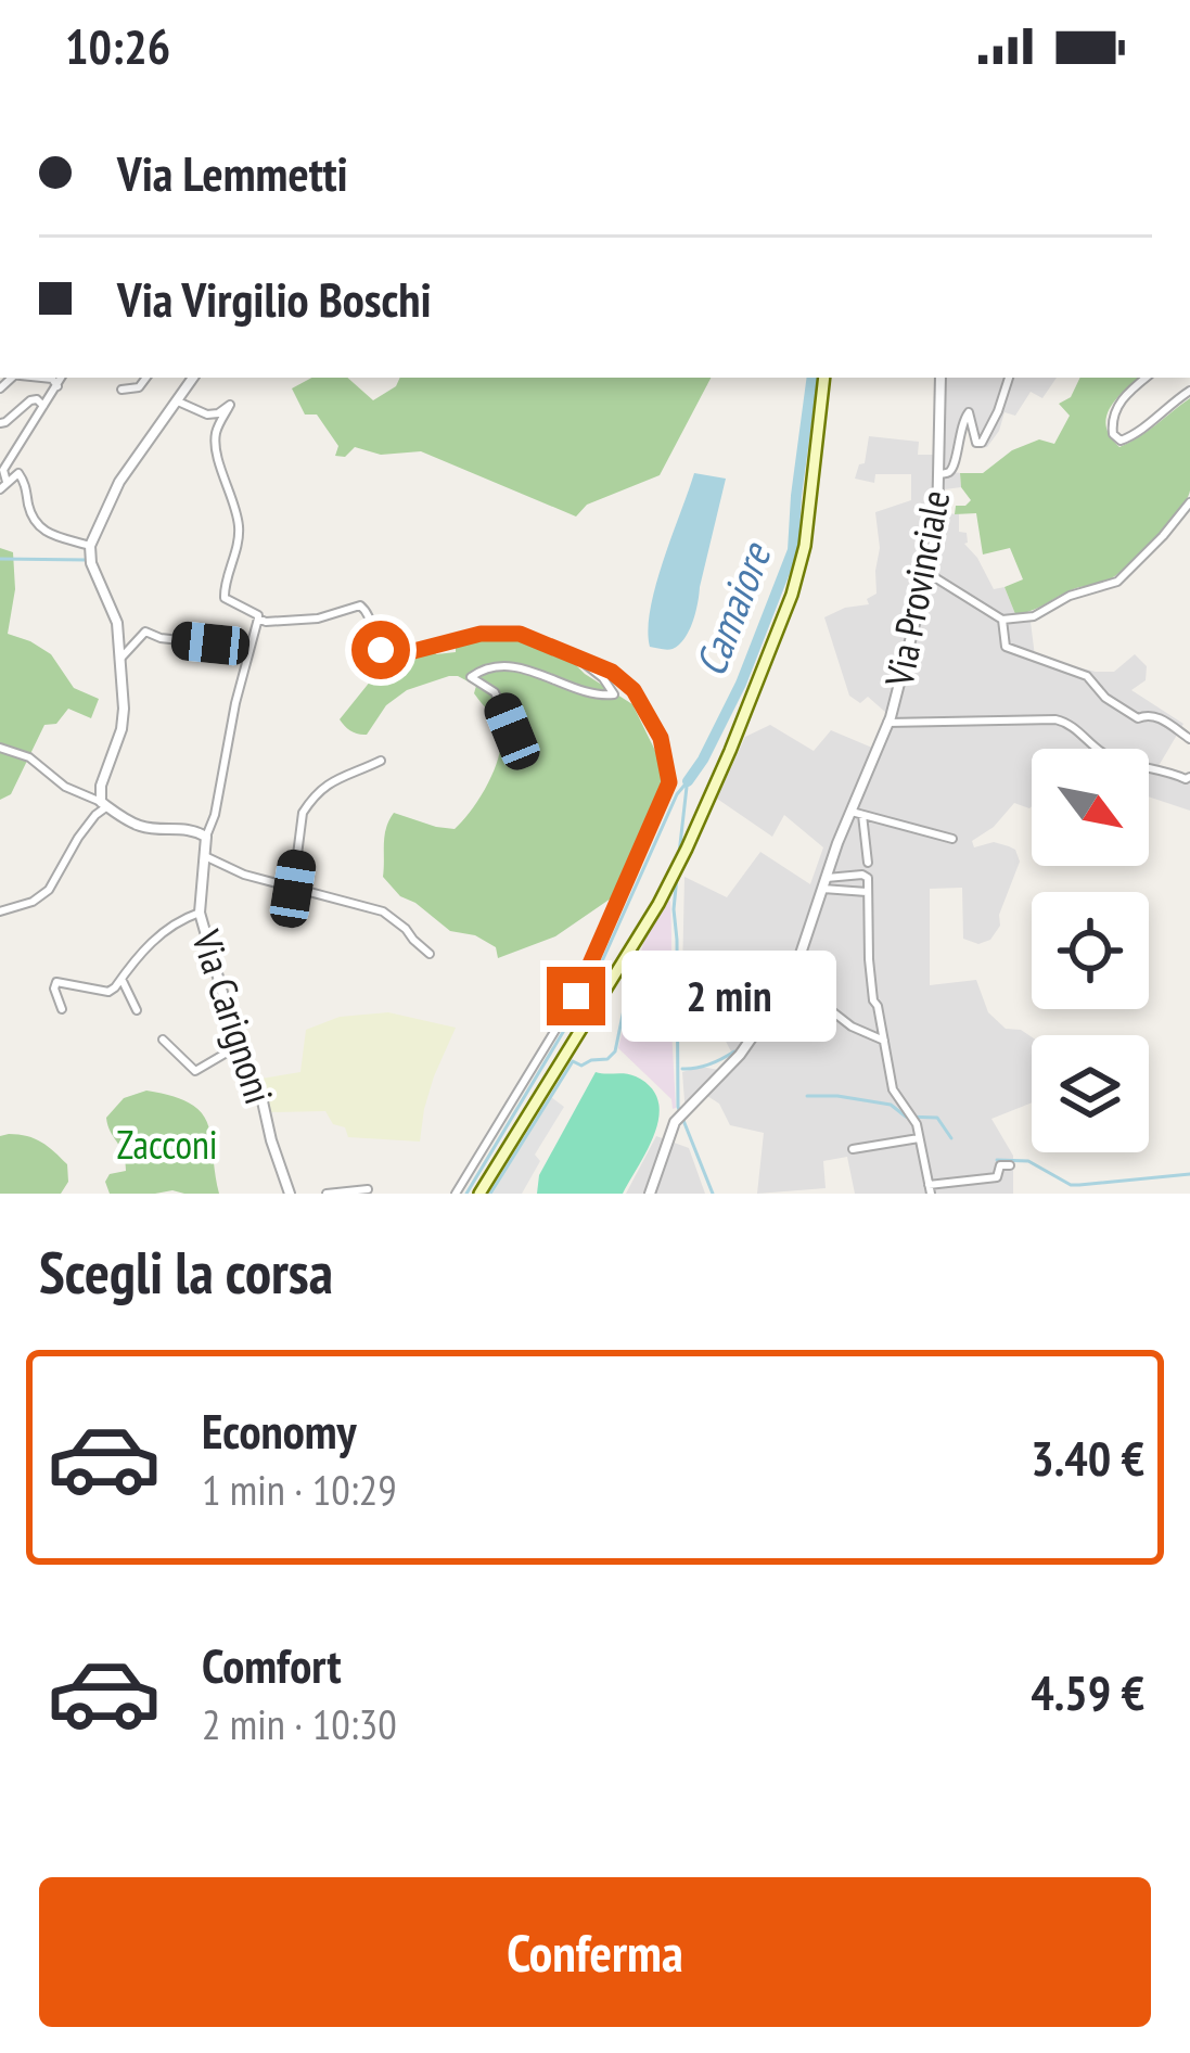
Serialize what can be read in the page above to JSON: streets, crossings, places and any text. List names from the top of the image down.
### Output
{
  "streets": {
    "street": ["Via Provinciale", "Via Carignoni"]
  },
  "water": ["Camaiore"],
  "parks": ["Zacconi"],
  "north": "bottom right",
  "page": {
    "status": "10:26",
    "banner": ["Via Lemmetti", "Via Virgilio Boschi"],
    "bubble": "2 min",
    "heading": "Scegli la corsa",
    "list": [
      {
        "name": "Economy",
        "note": "1 min · 10:29",
        "value": "3.40 €"
      },
      {
        "name": "Comfort",
        "note": "2 min · 10:30",
        "value": "4.59 €"
      }
    ],
    "buttons": "Conferma"
  }
}
